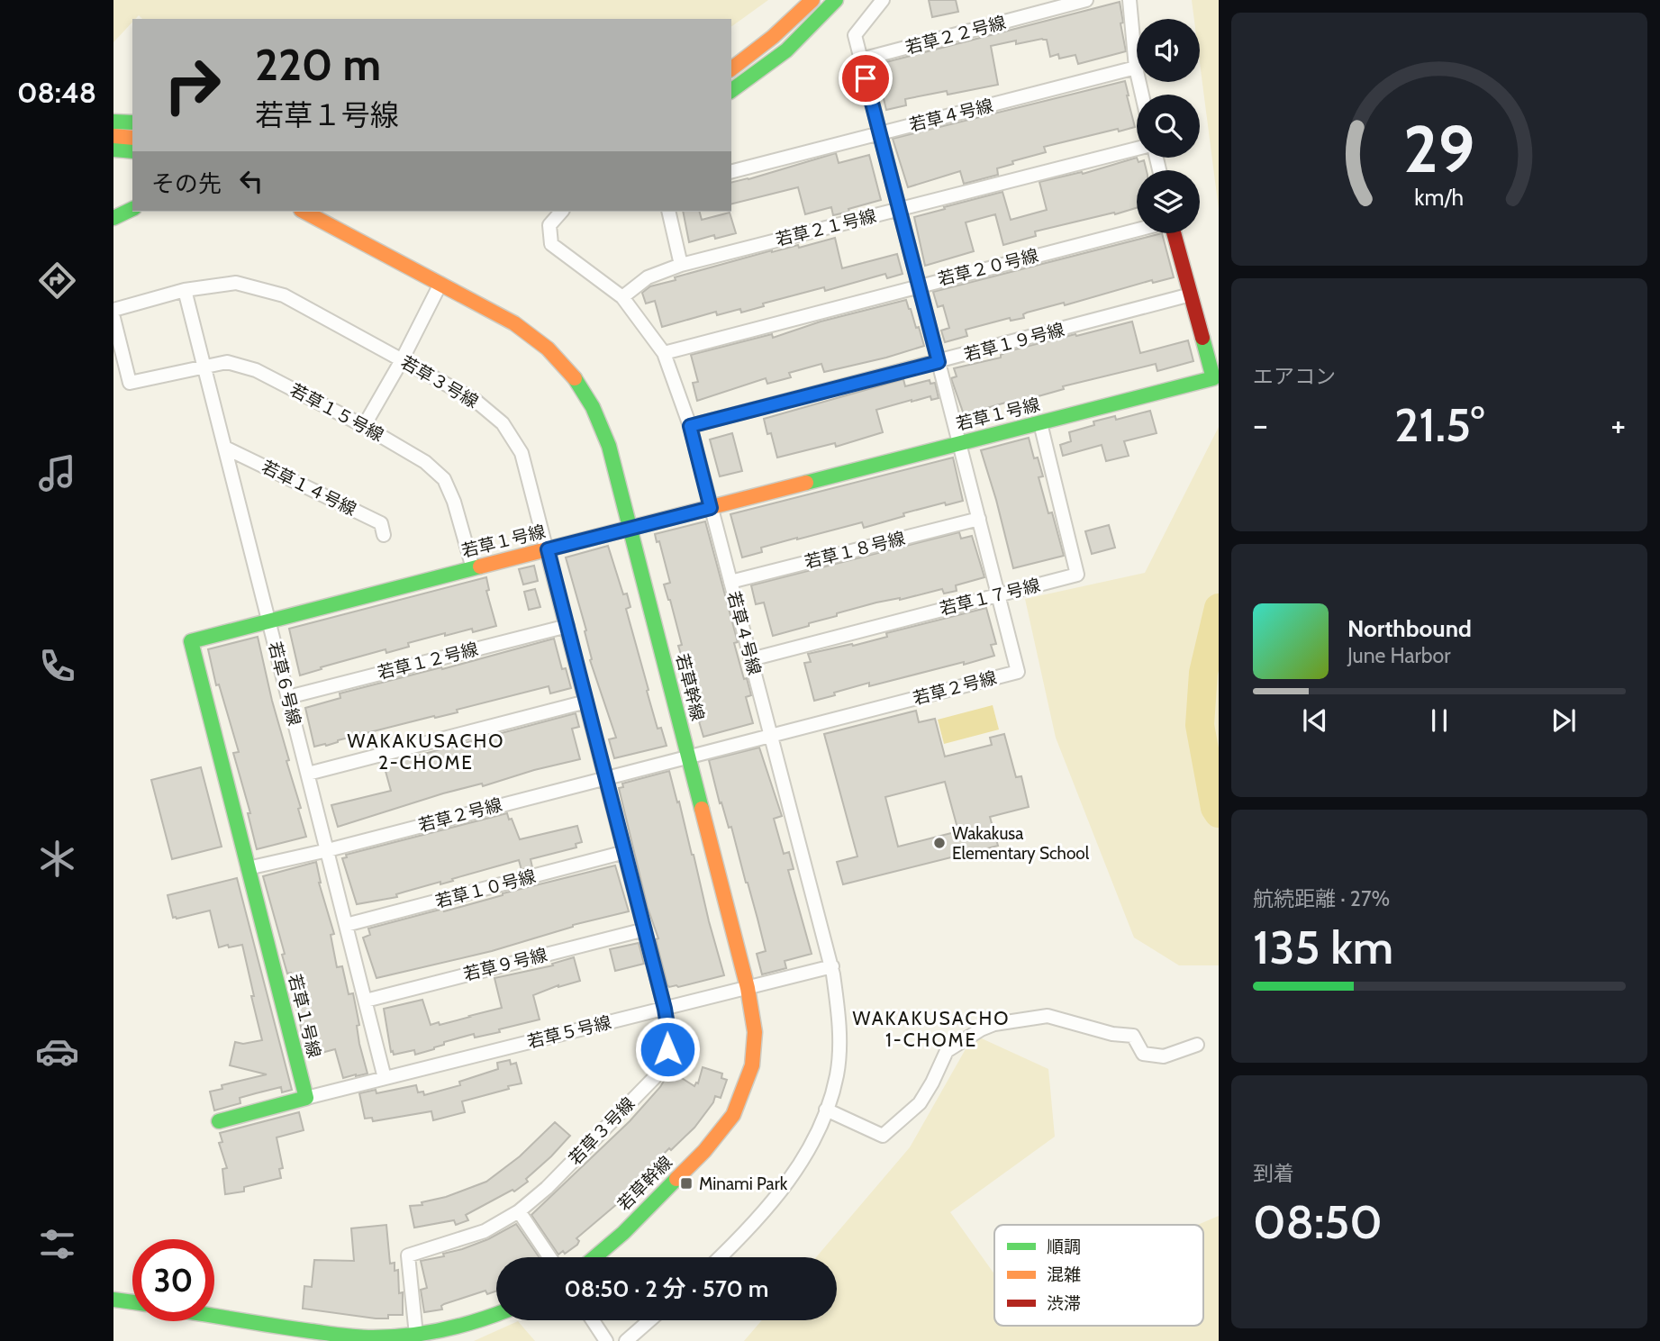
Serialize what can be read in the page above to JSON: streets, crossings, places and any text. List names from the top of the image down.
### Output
{
  "streets": {
    "street": [
      "若草２２号線",
      "若草４号線",
      "若草２１号線",
      "若草２０号線",
      "若草１９号線",
      "若草３号線",
      "若草１５号線",
      "若草１号線",
      "若草１４号線",
      "若草１８号線",
      "若草１７号線",
      "若草１２号線",
      "若草６号線",
      "若草幹線",
      "若草２号線",
      "若草１０号線",
      "若草９号線",
      "若草５号線"
    ]
  },
  "crossings": [
    ["若草２２号線", "若草２号線"],
    ["若草４号線", "若草２１号線"],
    ["若草４号線", "若草２０号線"],
    ["若草４号線", "若草１９号線"],
    ["若草４号線", "若草１号線"],
    ["若草４号線", "若草１８号線"],
    ["若草４号線", "若草１７号線"],
    ["若草４号線", "若草２号線"],
    ["若草４号線", "若草５号線"],
    ["若草２１号線", "若草２号線"],
    ["若草２０号線", "若草２号線"],
    ["若草１９号線", "若草１号線"],
    ["若草１９号線", "若草２号線"],
    ["若草３号線", "若草１号線"],
    ["若草３号線", "若草１２号線"],
    ["若草３号線", "若草６号線"],
    ["若草３号線", "若草２号線"],
    ["若草３号線", "若草１０号線"],
    ["若草３号線", "若草９号線"],
    ["若草３号線", "若草５号線"],
    ["若草１５号線", "若草１号線"],
    ["若草１５号線", "若草６号線"],
    ["若草１号線", "若草１７号線"],
    ["若草１号線", "若草６号線"],
    ["若草１号線", "若草幹線"],
    ["若草１号線", "若草２号線"],
    ["若草１号線", "若草５号線"],
    ["若草１４号線", "若草６号線"],
    ["若草１８号線", "若草２号線"],
    ["若草１７号線", "若草２号線"],
    ["若草１２号線", "若草６号線"],
    ["若草６号線", "若草２号線"],
    ["若草６号線", "若草１０号線"],
    ["若草６号線", "若草９号線"],
    ["若草６号線", "若草５号線"],
    ["若草幹線", "若草２号線"],
    ["若草幹線", "若草５号線"]
  ],
  "districts": ["WAKAKUSACHO 2-CHOME", "WAKAKUSACHO 1-CHOME"],
  "places": {
    "other": ["Wakakusa Elementary School"],
    "transit": ["Minami Park"]
  },
  "legend": ["順調", "混雑", "渋滞"],
  "page": {
    "tabs": "08:48",
    "turn": ["220 m", "若草１号線"],
    "then": "その先",
    "tile": [
      "エアコン",
      ["航続距離 · 27%", "135 km"],
      ["到着", "08:50"]
    ],
    "heat": ["−", "21.5°", "+"],
    "song": ["Northbound", "June Harbor"],
    "limit": "30",
    "trip": "08:50 · 2 分 · 570 m",
    "gauge": ["29", "km/h"]
  }
}
